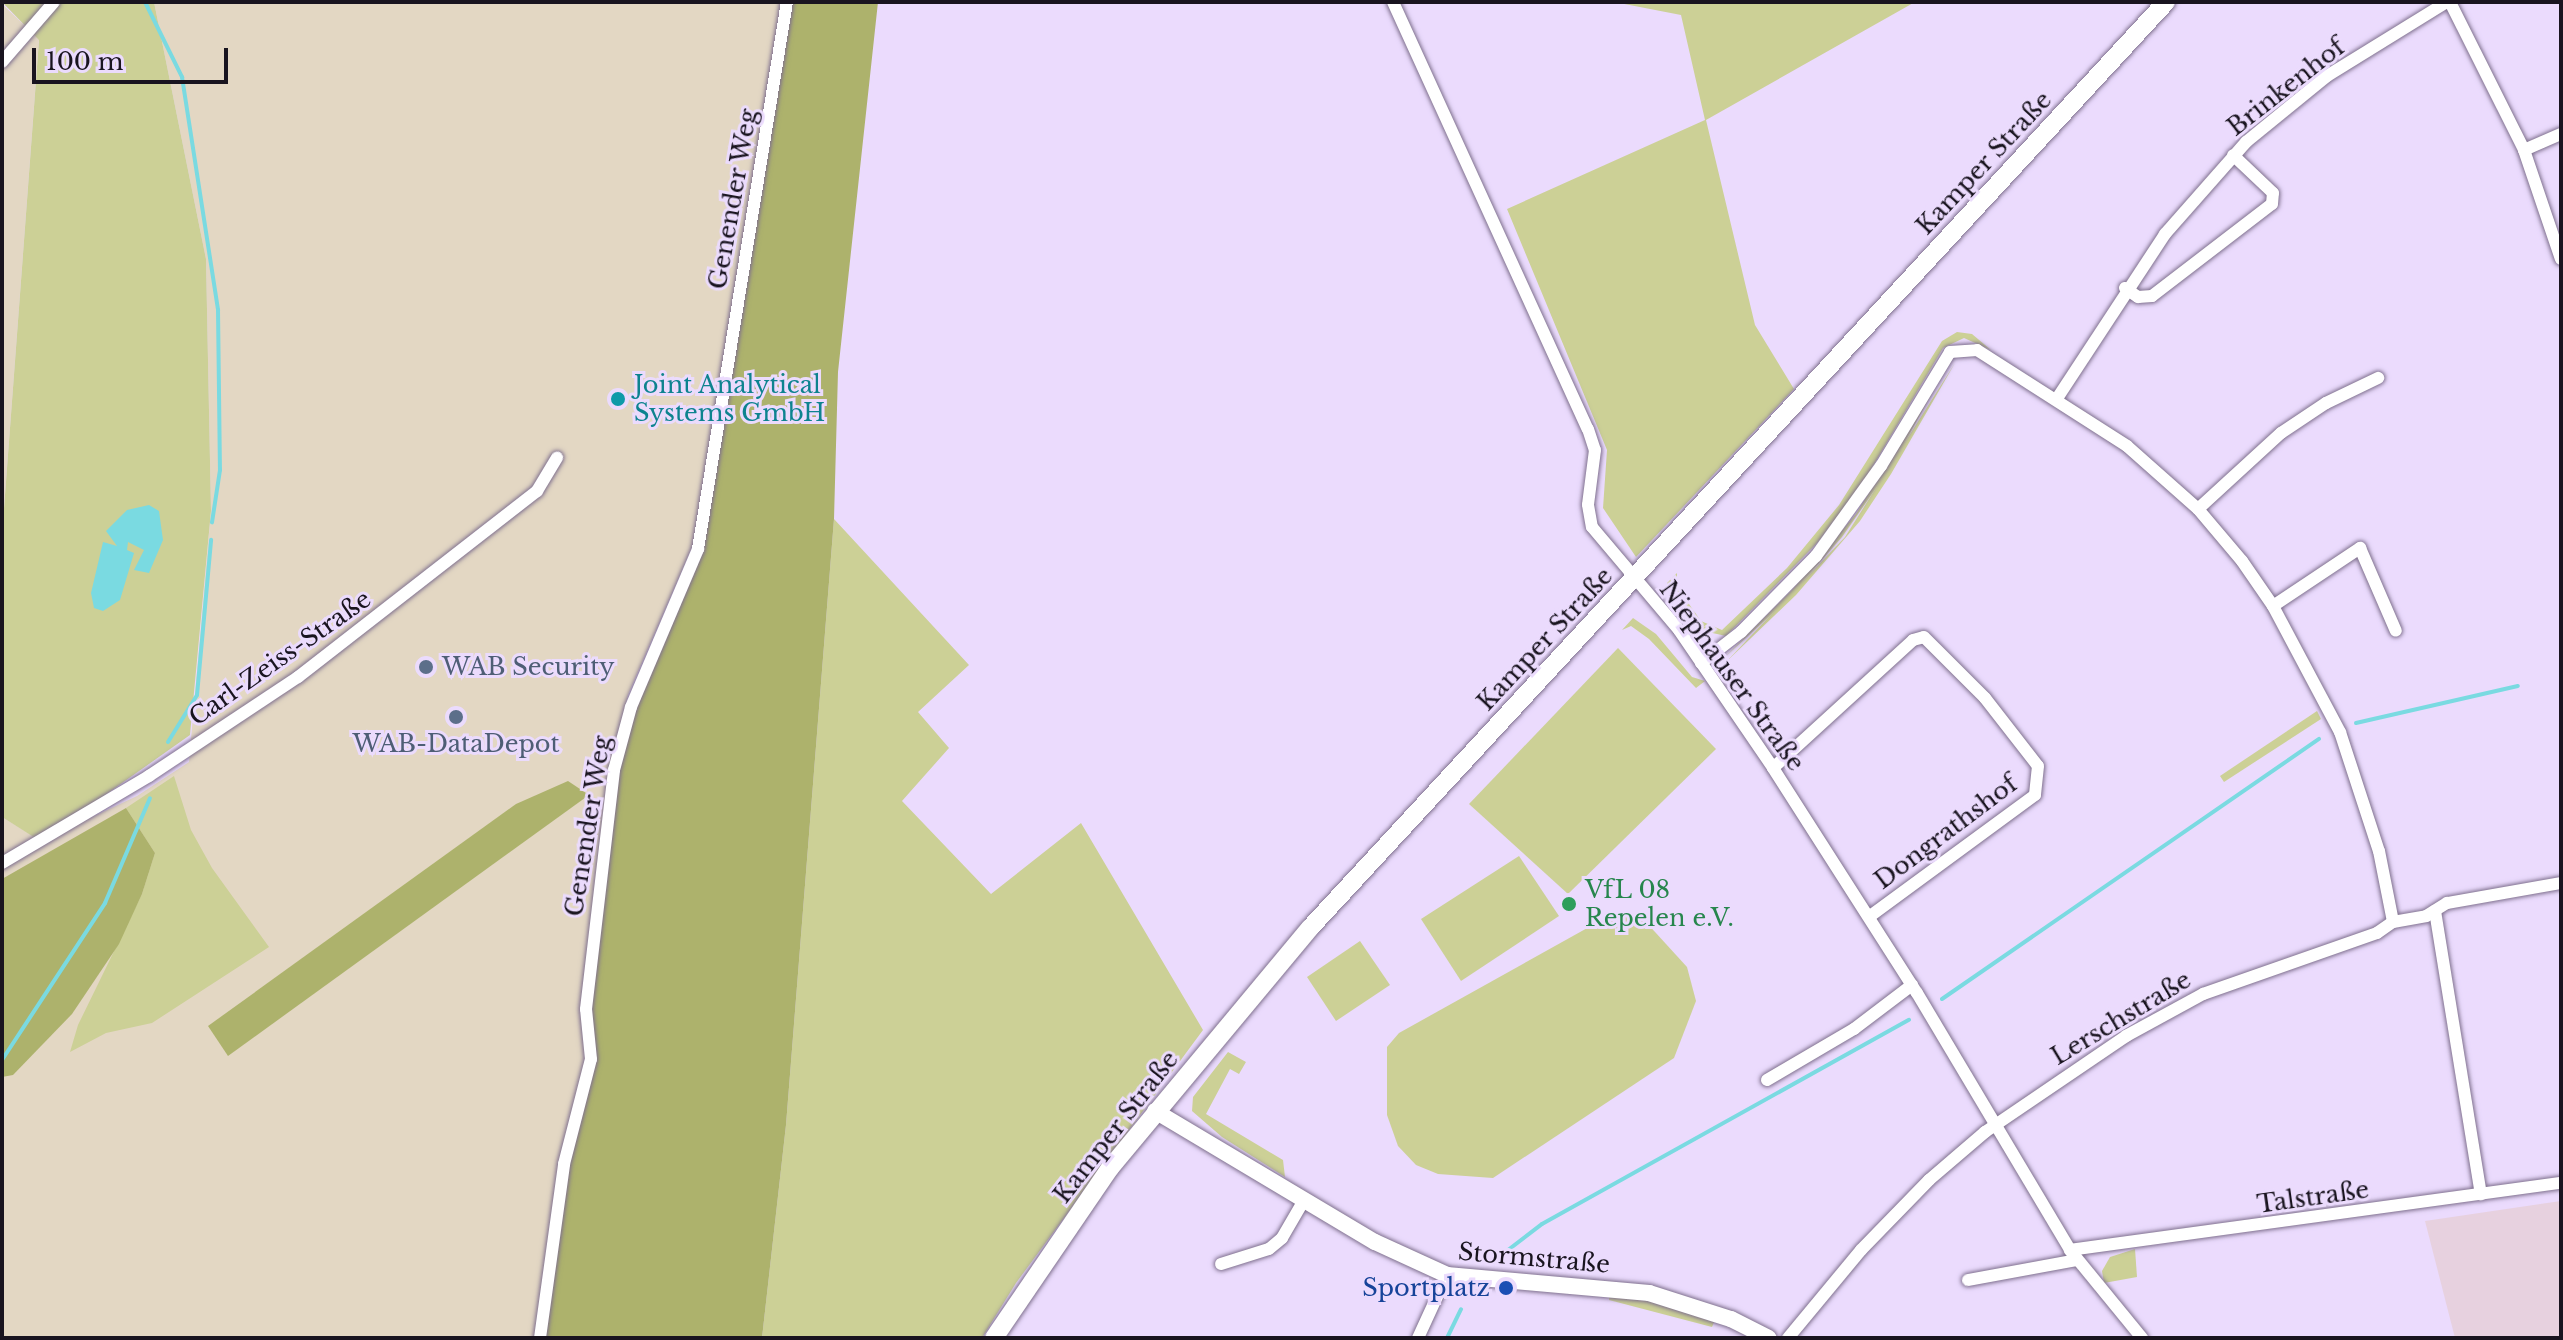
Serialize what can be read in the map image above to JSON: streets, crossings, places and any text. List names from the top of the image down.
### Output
{
  "streets": {
    "main road": ["Kamper Straße"],
    "street": [
      "Brinkenhof",
      "Genender Weg",
      "Carl-Zeiss-Straße",
      "Niephauser Straße",
      "Dongrathshof",
      "Lerschstraße",
      "Talstraße",
      "Stormstraße"
    ]
  },
  "crossings": [
    ["Kamper Straße", "Niephauser Straße"],
    ["Kamper Straße", "Stormstraße"],
    ["Niephauser Straße", "Dongrathshof"],
    ["Niephauser Straße", "Lerschstraße"],
    ["Niephauser Straße", "Talstraße"]
  ],
  "places": [
    "Joint Analytical Systems GmbH",
    "WAB Security",
    "WAB-DataDepot",
    "VfL 08 Repelen e.V.",
    "Sportplatz"
  ],
  "scale_bar": "100 m"
}
